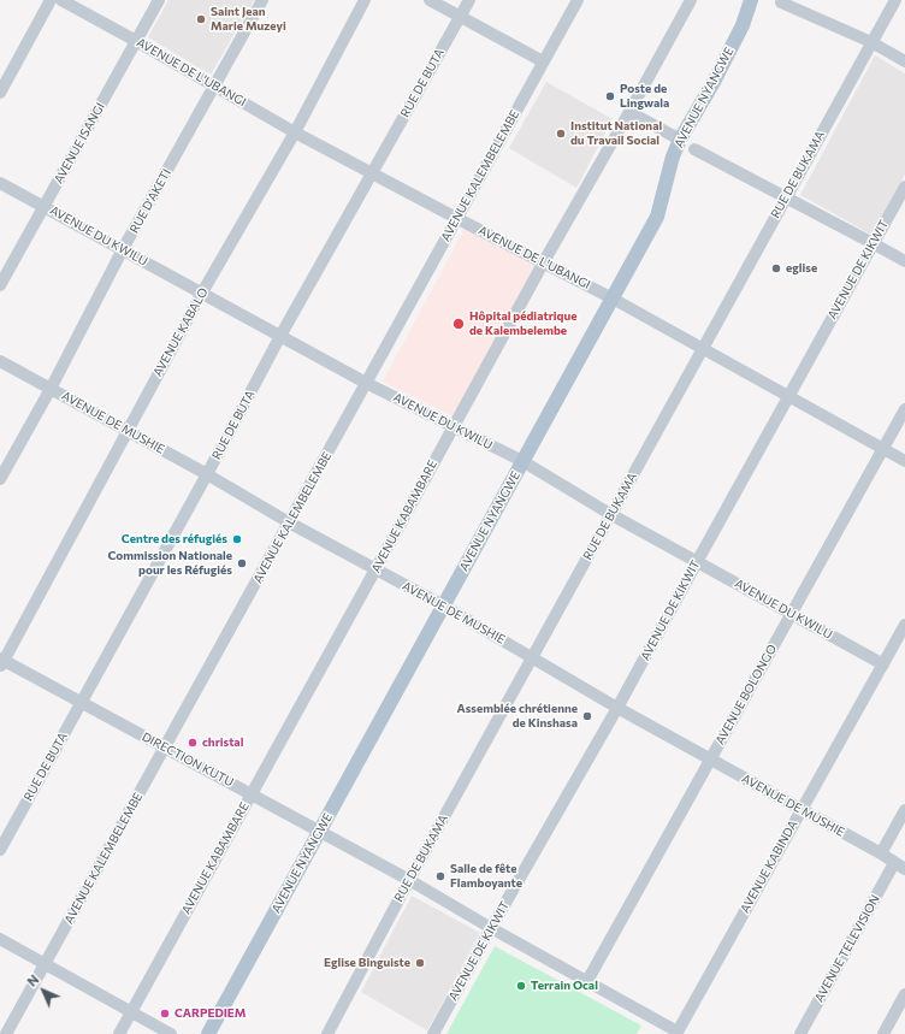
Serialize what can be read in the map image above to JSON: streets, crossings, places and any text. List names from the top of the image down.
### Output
{
  "streets": {
    "main road": ["AVENUE NYANGWE"],
    "street": [
      "AVENUE DE L'UBANGI",
      "RUE DE BUTA",
      "AVENUE ISANGI",
      "RUE DE BUKAMA",
      "AVENUE KALEMBELEMBE",
      "RUE D'AKETI",
      "AVENUE DU KWILU",
      "AVENUE DE KIKWIT",
      "AVENUE KABALO",
      "AVENUE DE MUSHIE",
      "AVENUE KABAMBARE",
      "AVENUE BOLONGO",
      "DIRECTION KUTU",
      "AVENUE KABINDA",
      "AVENUE TELEVISION"
    ]
  },
  "crossings": [
    ["AVENUE DE L'UBANGI", "RUE DE BUTA"],
    ["AVENUE DE L'UBANGI", "AVENUE NYANGWE"],
    ["AVENUE DE L'UBANGI", "AVENUE ISANGI"],
    ["AVENUE DE L'UBANGI", "RUE DE BUKAMA"],
    ["AVENUE DE L'UBANGI", "AVENUE KALEMBELEMBE"],
    ["AVENUE DE L'UBANGI", "RUE D'AKETI"],
    ["AVENUE DE L'UBANGI", "AVENUE DE KIKWIT"],
    ["AVENUE DE L'UBANGI", "AVENUE KABALO"],
    ["AVENUE DE L'UBANGI", "AVENUE KABAMBARE"],
    ["AVENUE DE L'UBANGI", "AVENUE BOLONGO"],
    ["RUE DE BUTA", "AVENUE DU KWILU"],
    ["RUE DE BUTA", "AVENUE DE MUSHIE"],
    ["RUE DE BUTA", "DIRECTION KUTU"],
    ["AVENUE NYANGWE", "AVENUE DU KWILU"],
    ["AVENUE NYANGWE", "AVENUE DE MUSHIE"],
    ["AVENUE NYANGWE", "DIRECTION KUTU"],
    ["AVENUE ISANGI", "AVENUE DU KWILU"],
    ["RUE DE BUKAMA", "AVENUE DU KWILU"],
    ["RUE DE BUKAMA", "AVENUE DE MUSHIE"],
    ["RUE DE BUKAMA", "DIRECTION KUTU"],
    ["AVENUE KALEMBELEMBE", "AVENUE DU KWILU"],
    ["AVENUE KALEMBELEMBE", "AVENUE DE MUSHIE"],
    ["AVENUE KALEMBELEMBE", "DIRECTION KUTU"],
    ["RUE D'AKETI", "AVENUE DU KWILU"],
    ["RUE D'AKETI", "AVENUE DE MUSHIE"],
    ["AVENUE DU KWILU", "AVENUE DE KIKWIT"],
    ["AVENUE DU KWILU", "AVENUE KABALO"],
    ["AVENUE DU KWILU", "AVENUE KABAMBARE"],
    ["AVENUE DU KWILU", "AVENUE BOLONGO"],
    ["AVENUE DU KWILU", "AVENUE KABINDA"],
    ["AVENUE DE KIKWIT", "AVENUE DE MUSHIE"],
    ["AVENUE DE KIKWIT", "DIRECTION KUTU"],
    ["AVENUE KABALO", "AVENUE DE MUSHIE"],
    ["AVENUE KABALO", "DIRECTION KUTU"],
    ["AVENUE DE MUSHIE", "AVENUE KABAMBARE"],
    ["AVENUE DE MUSHIE", "AVENUE BOLONGO"],
    ["AVENUE DE MUSHIE", "AVENUE KABINDA"],
    ["AVENUE DE MUSHIE", "AVENUE TELEVISION"],
    ["AVENUE KABAMBARE", "DIRECTION KUTU"],
    ["AVENUE BOLONGO", "DIRECTION KUTU"],
    ["DIRECTION KUTU", "AVENUE KABINDA"]
  ],
  "places": [
    "Saint Jean Marie Muzeyi",
    "Poste de Lingwala",
    "Institut National du Travail Social",
    "eglise",
    "Hôpital pédiatrique de Kalembelembe",
    "Centre des réfugiés",
    "Commission Nationale pour les Réfugiés",
    "Assemblée chrétienne de Kinshasa",
    "christal",
    "Salle de fête Flamboyante",
    "Eglise Binguiste",
    "Terrain Ocal",
    "CARPEDIEM"
  ],
  "north": "top left"
}
